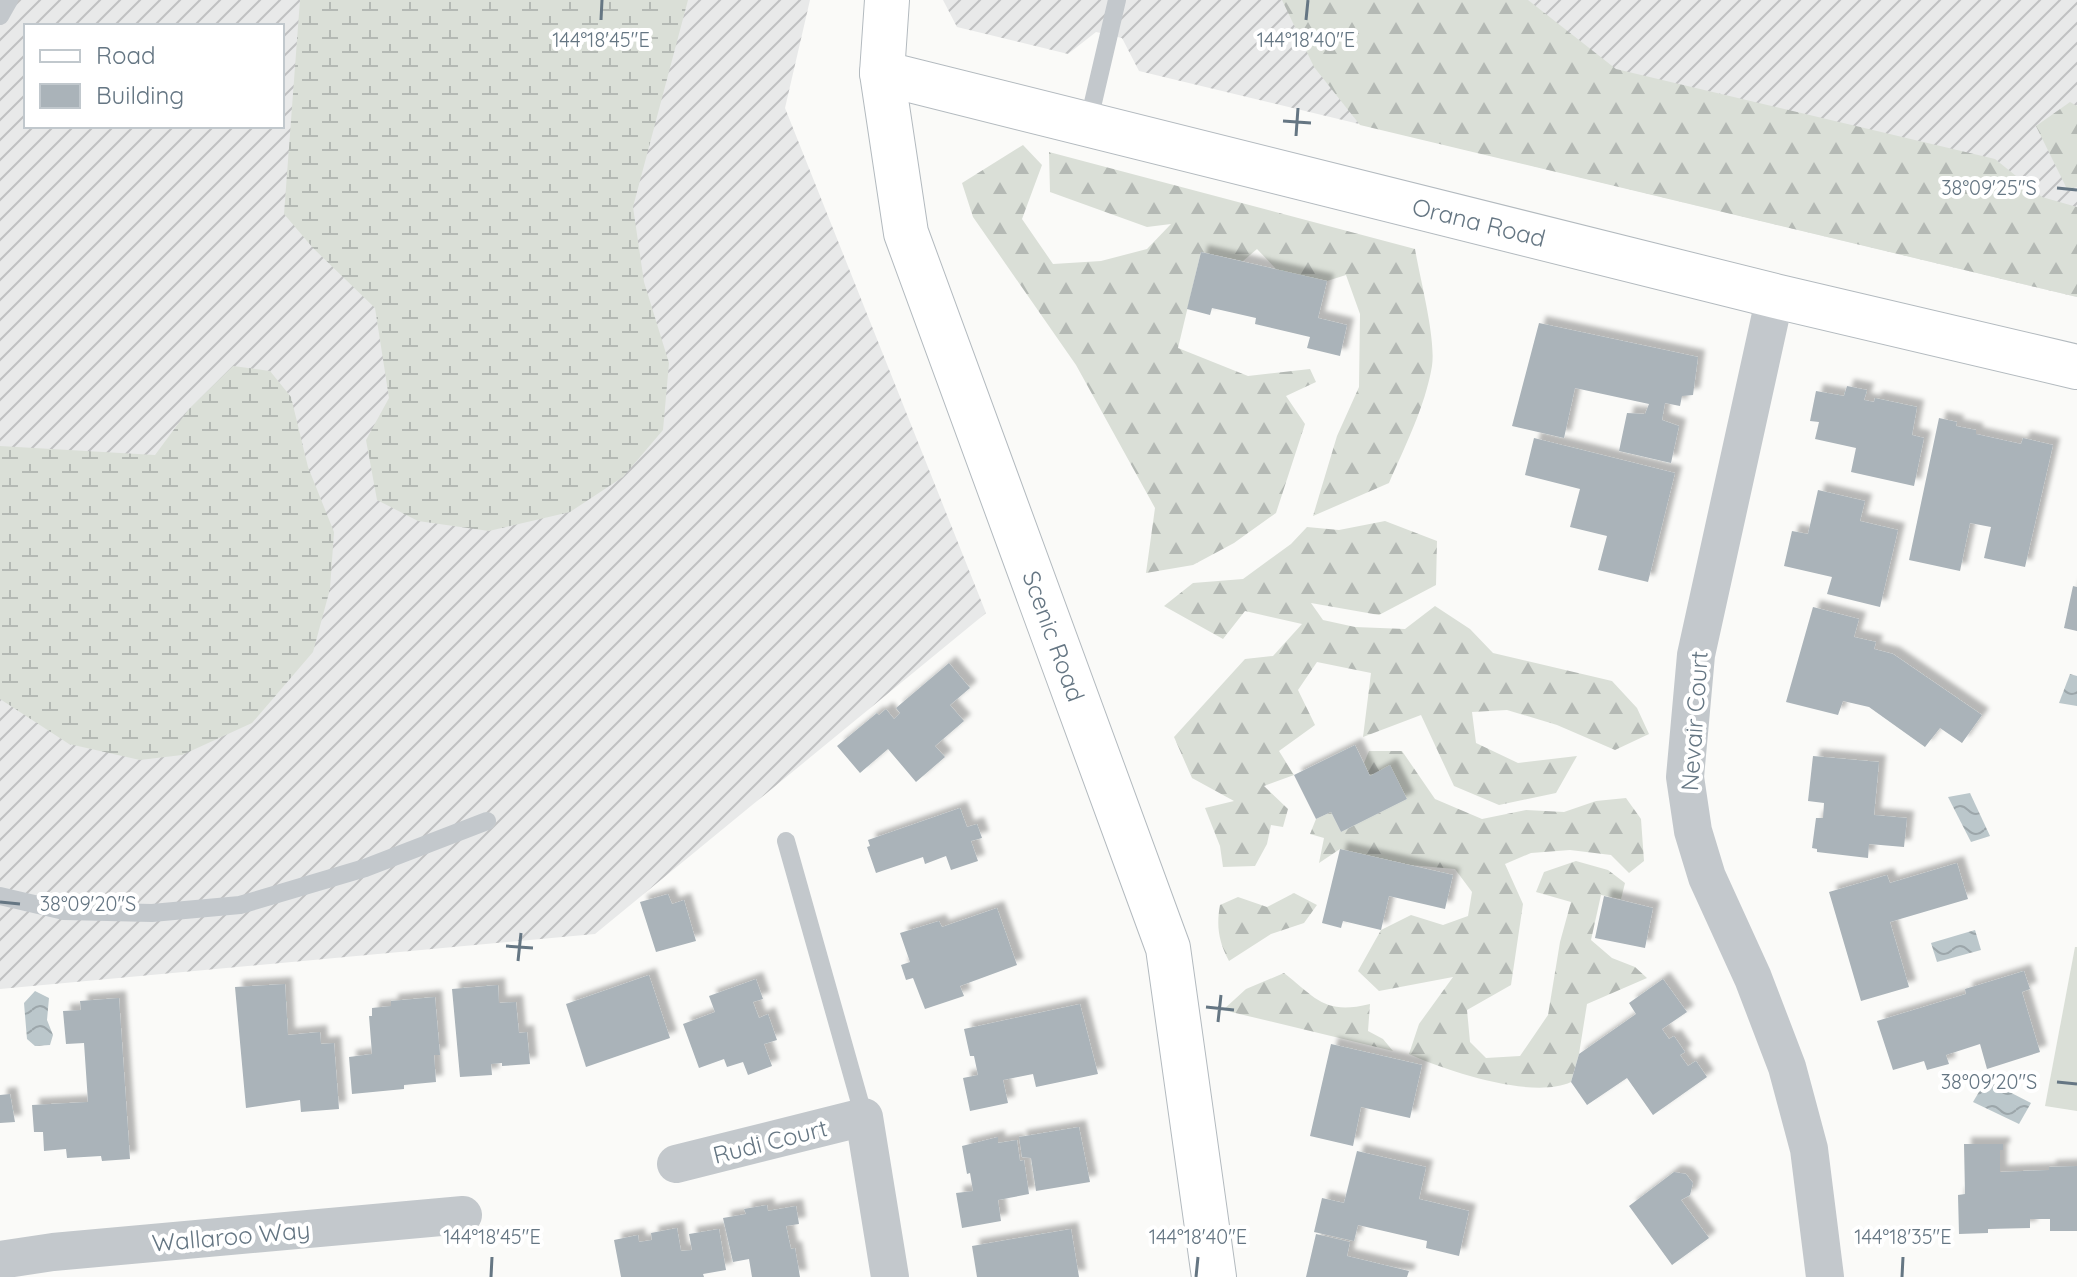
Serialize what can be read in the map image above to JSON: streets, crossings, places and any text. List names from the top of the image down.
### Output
{
  "streets": {
    "main road": ["Orana Road", "Scenic Road"],
    "street": ["Nevair Court", "Rudi Court", "Wallaroo Way"]
  },
  "crossings": [
    ["Orana Road", "Scenic Road"],
    ["Orana Road", "Nevair Court"]
  ],
  "legend": ["Road", "Building"],
  "coordinates": [
    "144°18'45\"E",
    "144°18'40\"E",
    "38°09'25\"S",
    "38°09'20\"S",
    "144°18'35\"E"
  ]
}
